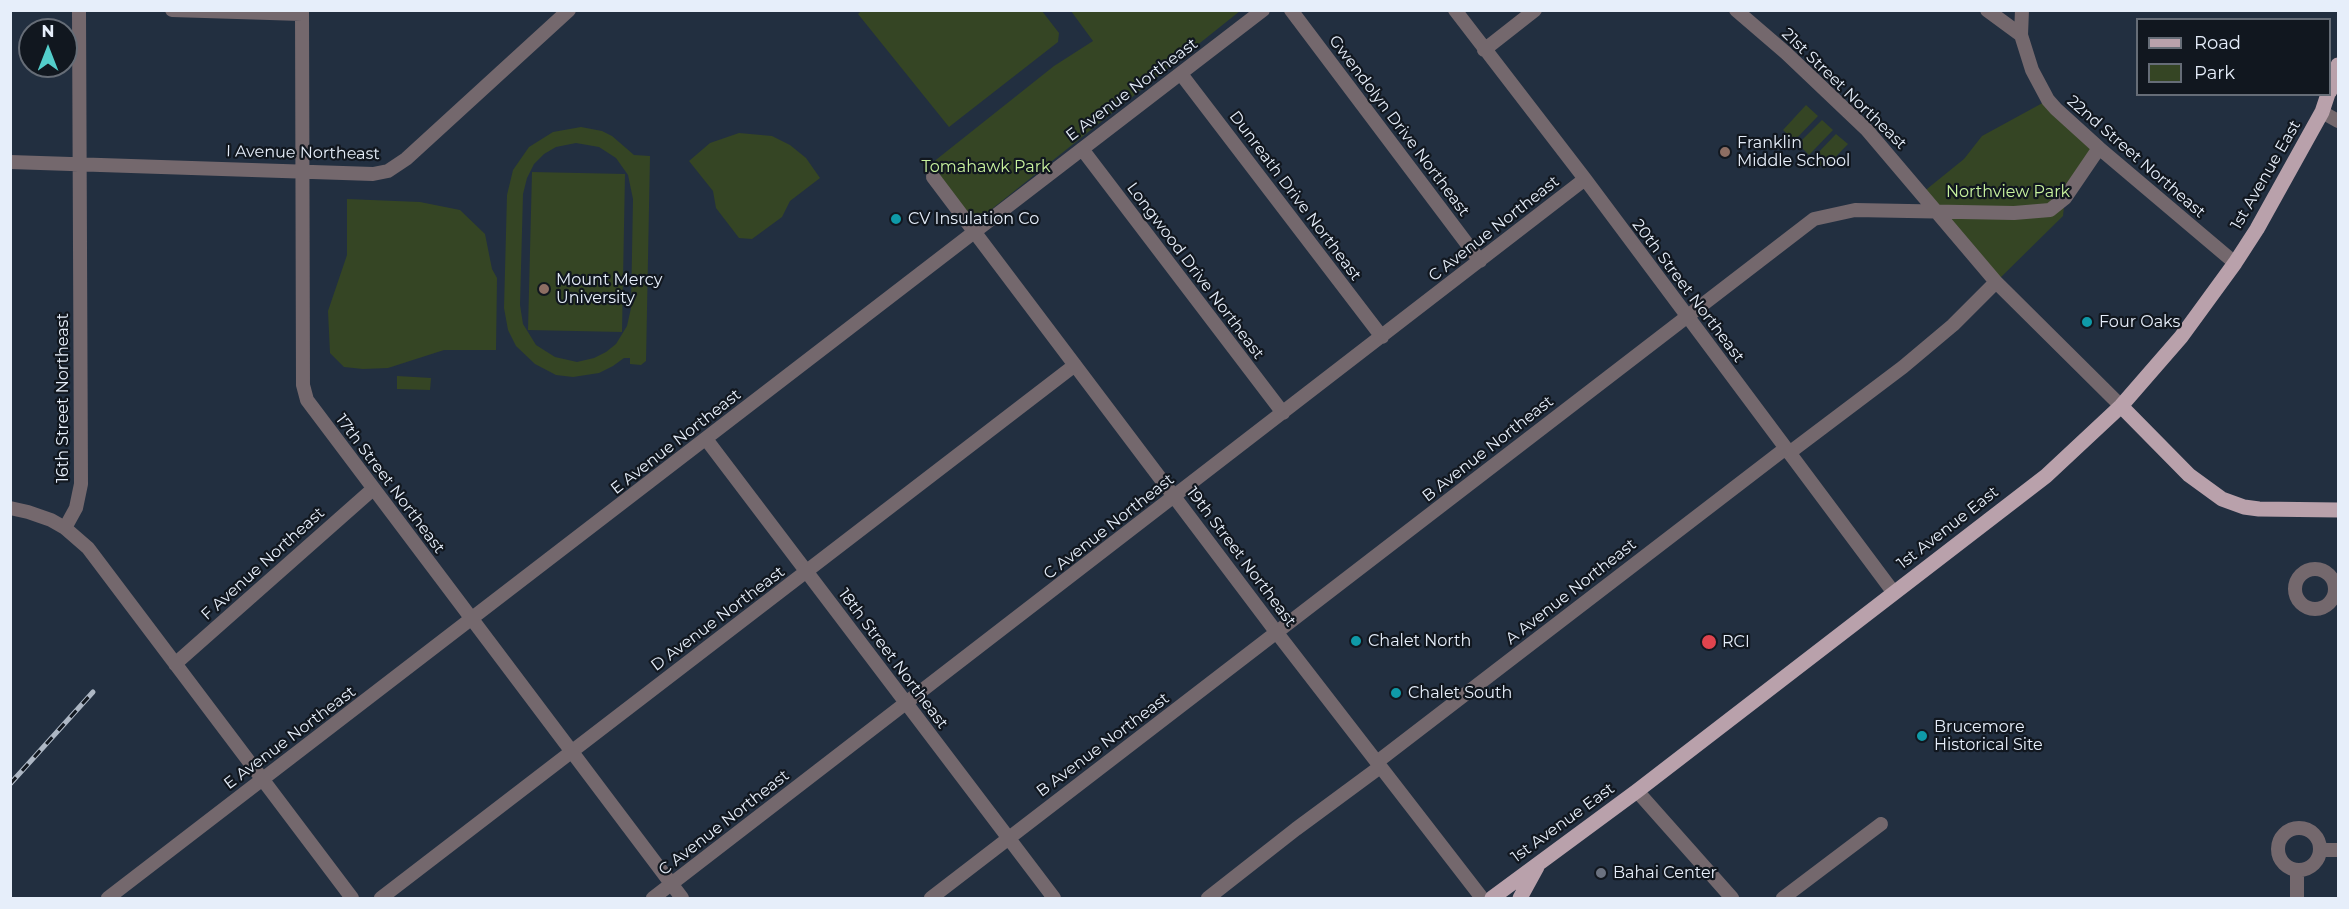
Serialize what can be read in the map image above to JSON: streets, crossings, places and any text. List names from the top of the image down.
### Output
{
  "streets": {
    "main road": ["1st Avenue East"],
    "street": [
      "21st Street Northeast",
      "E Avenue Northeast",
      "Gwendolyn Drive Northeast",
      "I Avenue Northeast",
      "22nd Street Northeast",
      "Dunreath Drive Northeast",
      "C Avenue Northeast",
      "Longwood Drive Northeast",
      "20th Street Northeast",
      "16th Street Northeast",
      "B Avenue Northeast",
      "17th Street Northeast",
      "19th Street Northeast",
      "F Avenue Northeast",
      "A Avenue Northeast",
      "D Avenue Northeast",
      "18th Street Northeast"
    ]
  },
  "crossings": [
    ["21st Street Northeast", "1st Avenue East"],
    ["21st Street Northeast", "B Avenue Northeast"],
    ["21st Street Northeast", "A Avenue Northeast"],
    ["E Avenue Northeast", "Dunreath Drive Northeast"],
    ["E Avenue Northeast", "Longwood Drive Northeast"],
    ["E Avenue Northeast", "17th Street Northeast"],
    ["E Avenue Northeast", "19th Street Northeast"],
    ["E Avenue Northeast", "18th Street Northeast"],
    ["Gwendolyn Drive Northeast", "C Avenue Northeast"],
    ["I Avenue Northeast", "16th Street Northeast"],
    ["I Avenue Northeast", "17th Street Northeast"],
    ["22nd Street Northeast", "1st Avenue East"],
    ["22nd Street Northeast", "B Avenue Northeast"],
    ["1st Avenue East", "20th Street Northeast"],
    ["Dunreath Drive Northeast", "C Avenue Northeast"],
    ["C Avenue Northeast", "Longwood Drive Northeast"],
    ["C Avenue Northeast", "20th Street Northeast"],
    ["C Avenue Northeast", "17th Street Northeast"],
    ["C Avenue Northeast", "19th Street Northeast"],
    ["C Avenue Northeast", "18th Street Northeast"],
    ["20th Street Northeast", "B Avenue Northeast"],
    ["20th Street Northeast", "A Avenue Northeast"],
    ["B Avenue Northeast", "19th Street Northeast"],
    ["B Avenue Northeast", "18th Street Northeast"],
    ["17th Street Northeast", "F Avenue Northeast"],
    ["17th Street Northeast", "D Avenue Northeast"],
    ["19th Street Northeast", "A Avenue Northeast"],
    ["19th Street Northeast", "D Avenue Northeast"],
    ["D Avenue Northeast", "18th Street Northeast"]
  ],
  "parks": ["Tomahawk Park", "Northview Park"],
  "places": [
    "Franklin Middle School",
    "CV Insulation Co",
    "Mount Mercy University",
    "Four Oaks",
    "Chalet North",
    "RCI",
    "Chalet South",
    "Brucemore Historical Site",
    "Bahai Center"
  ],
  "legend": ["Road", "Park"],
  "north": "top"
}
